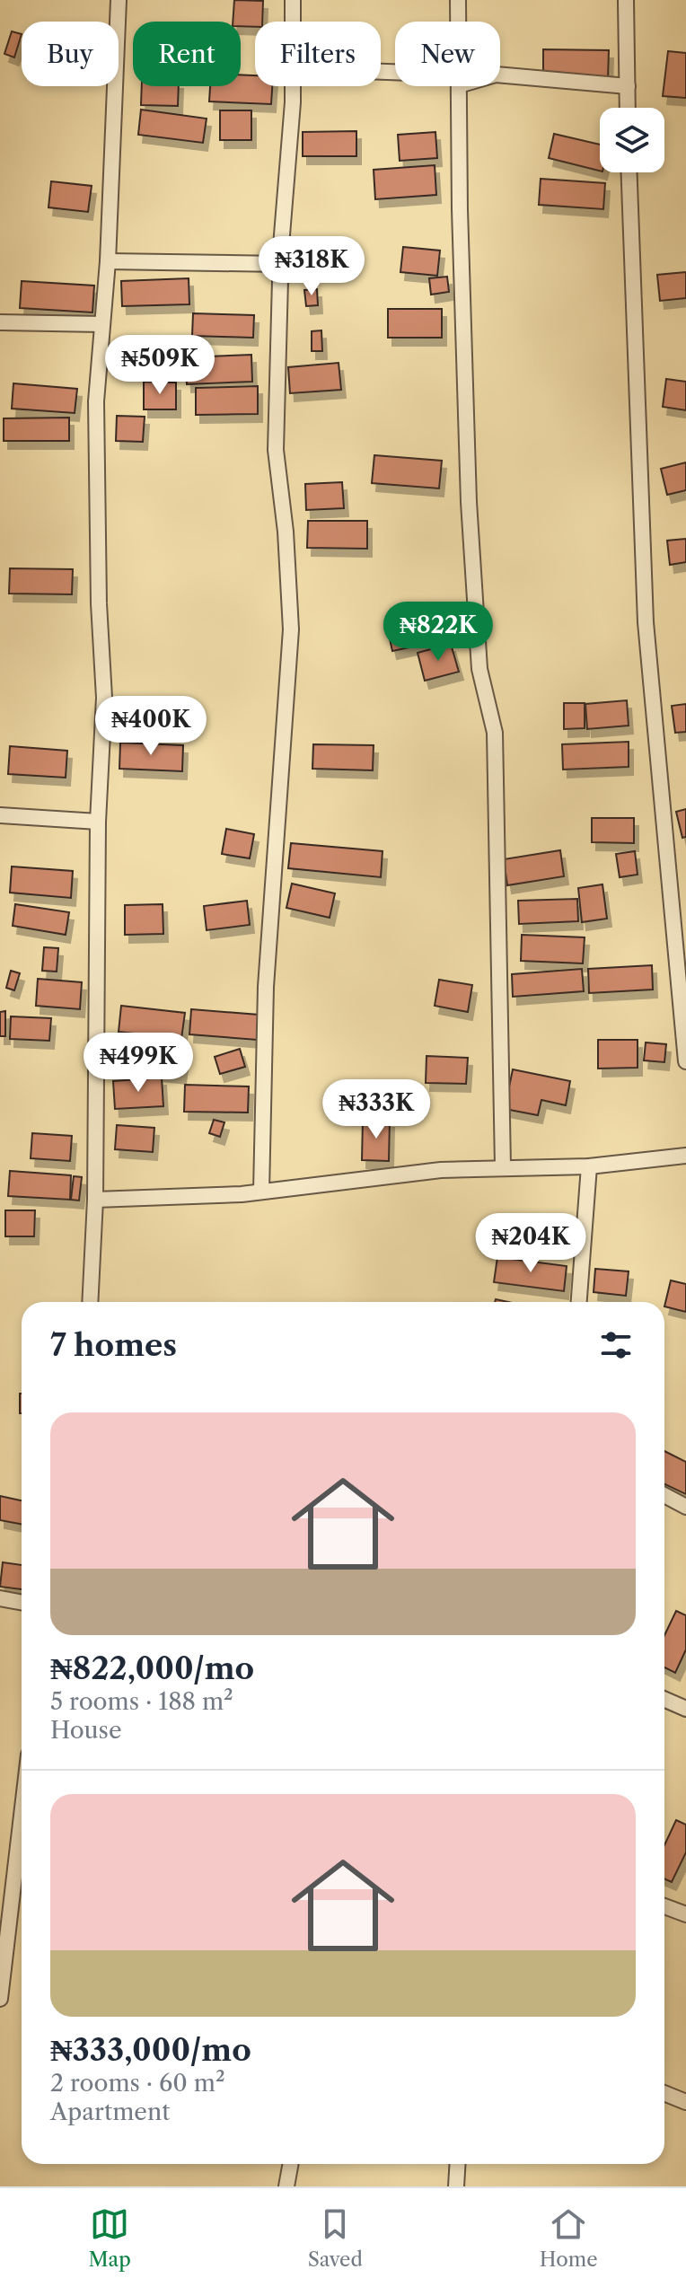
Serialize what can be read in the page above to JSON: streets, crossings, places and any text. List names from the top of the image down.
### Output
{
  "page": {
    "chip": [
      "Buy",
      "Rent",
      "Filters",
      "New"
    ],
    "price": [
      "₦318K",
      "₦509K",
      "₦822K",
      "₦400K",
      "₦499K",
      "₦333K",
      "₦204K"
    ],
    "heading": "7 homes",
    "list": [
      {
        "name": "₦822,000/mo",
        "note": "5 rooms · 188 m² · House"
      },
      {
        "name": "₦333,000/mo",
        "note": "2 rooms · 60 m² · Apartment"
      }
    ],
    "tabs": ["Map", "Saved", "Home"]
  }
}
